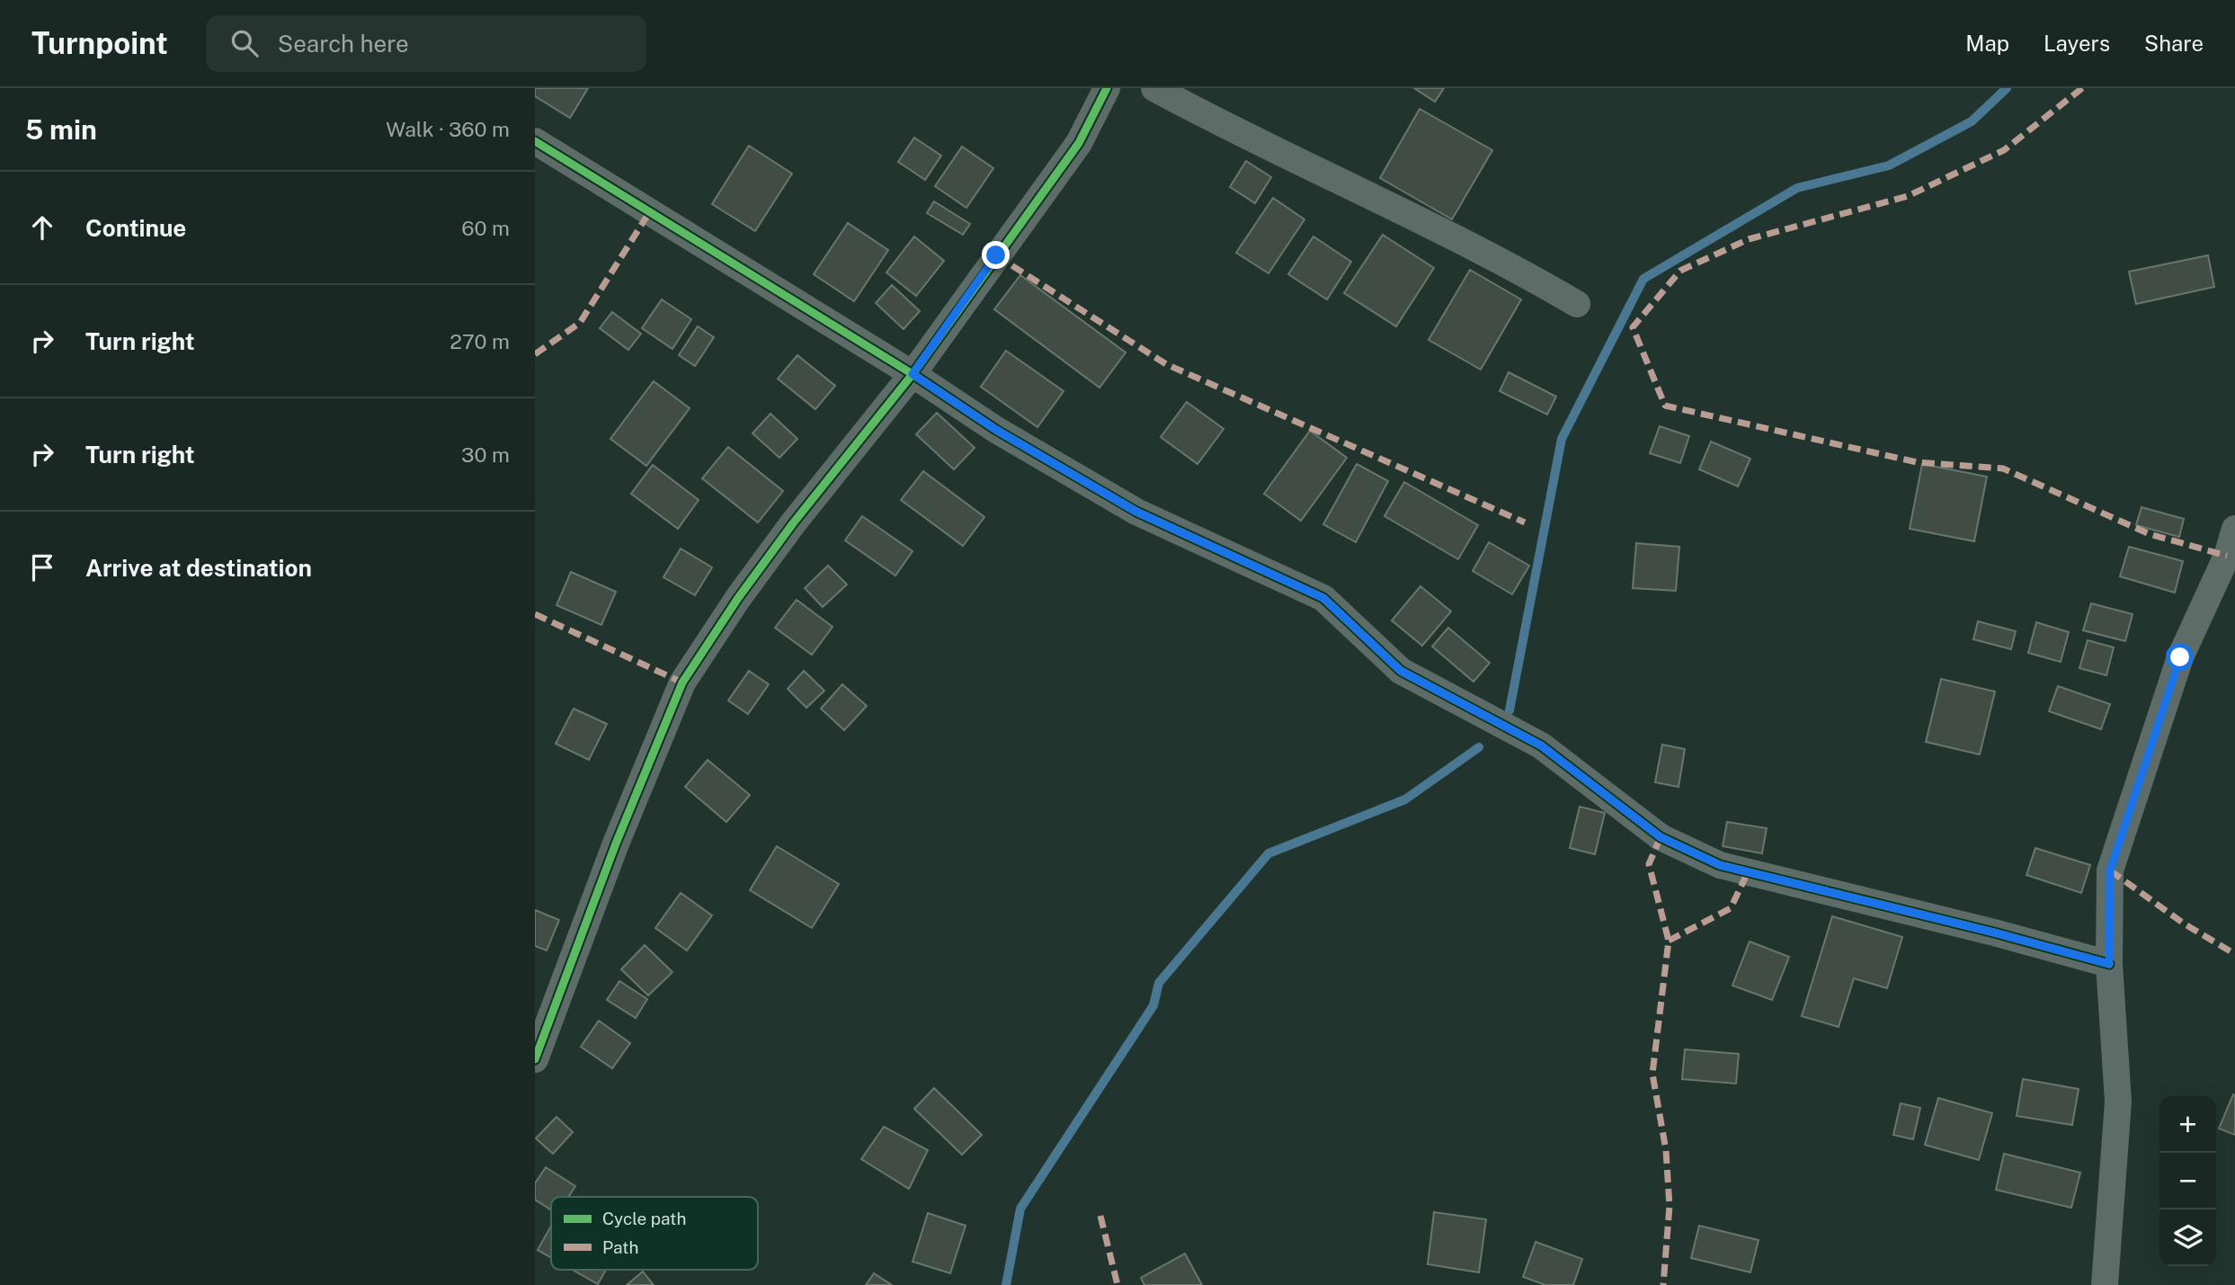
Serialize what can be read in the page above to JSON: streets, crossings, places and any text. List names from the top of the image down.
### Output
{
  "legend": ["Cycle path", "Path"],
  "page": {
    "header": "Turnpoint",
    "search": "Search here",
    "nav": ["Map", "Layers", "Share"],
    "heading": ["5 min", "Walk · 360 m"],
    "list": [
      ["Continue", "60 m"],
      ["Turn right", "270 m"],
      ["Turn right", "30 m"],
      "Arrive at destination"
    ],
    "map_buttons": ["+", "−"]
  }
}
